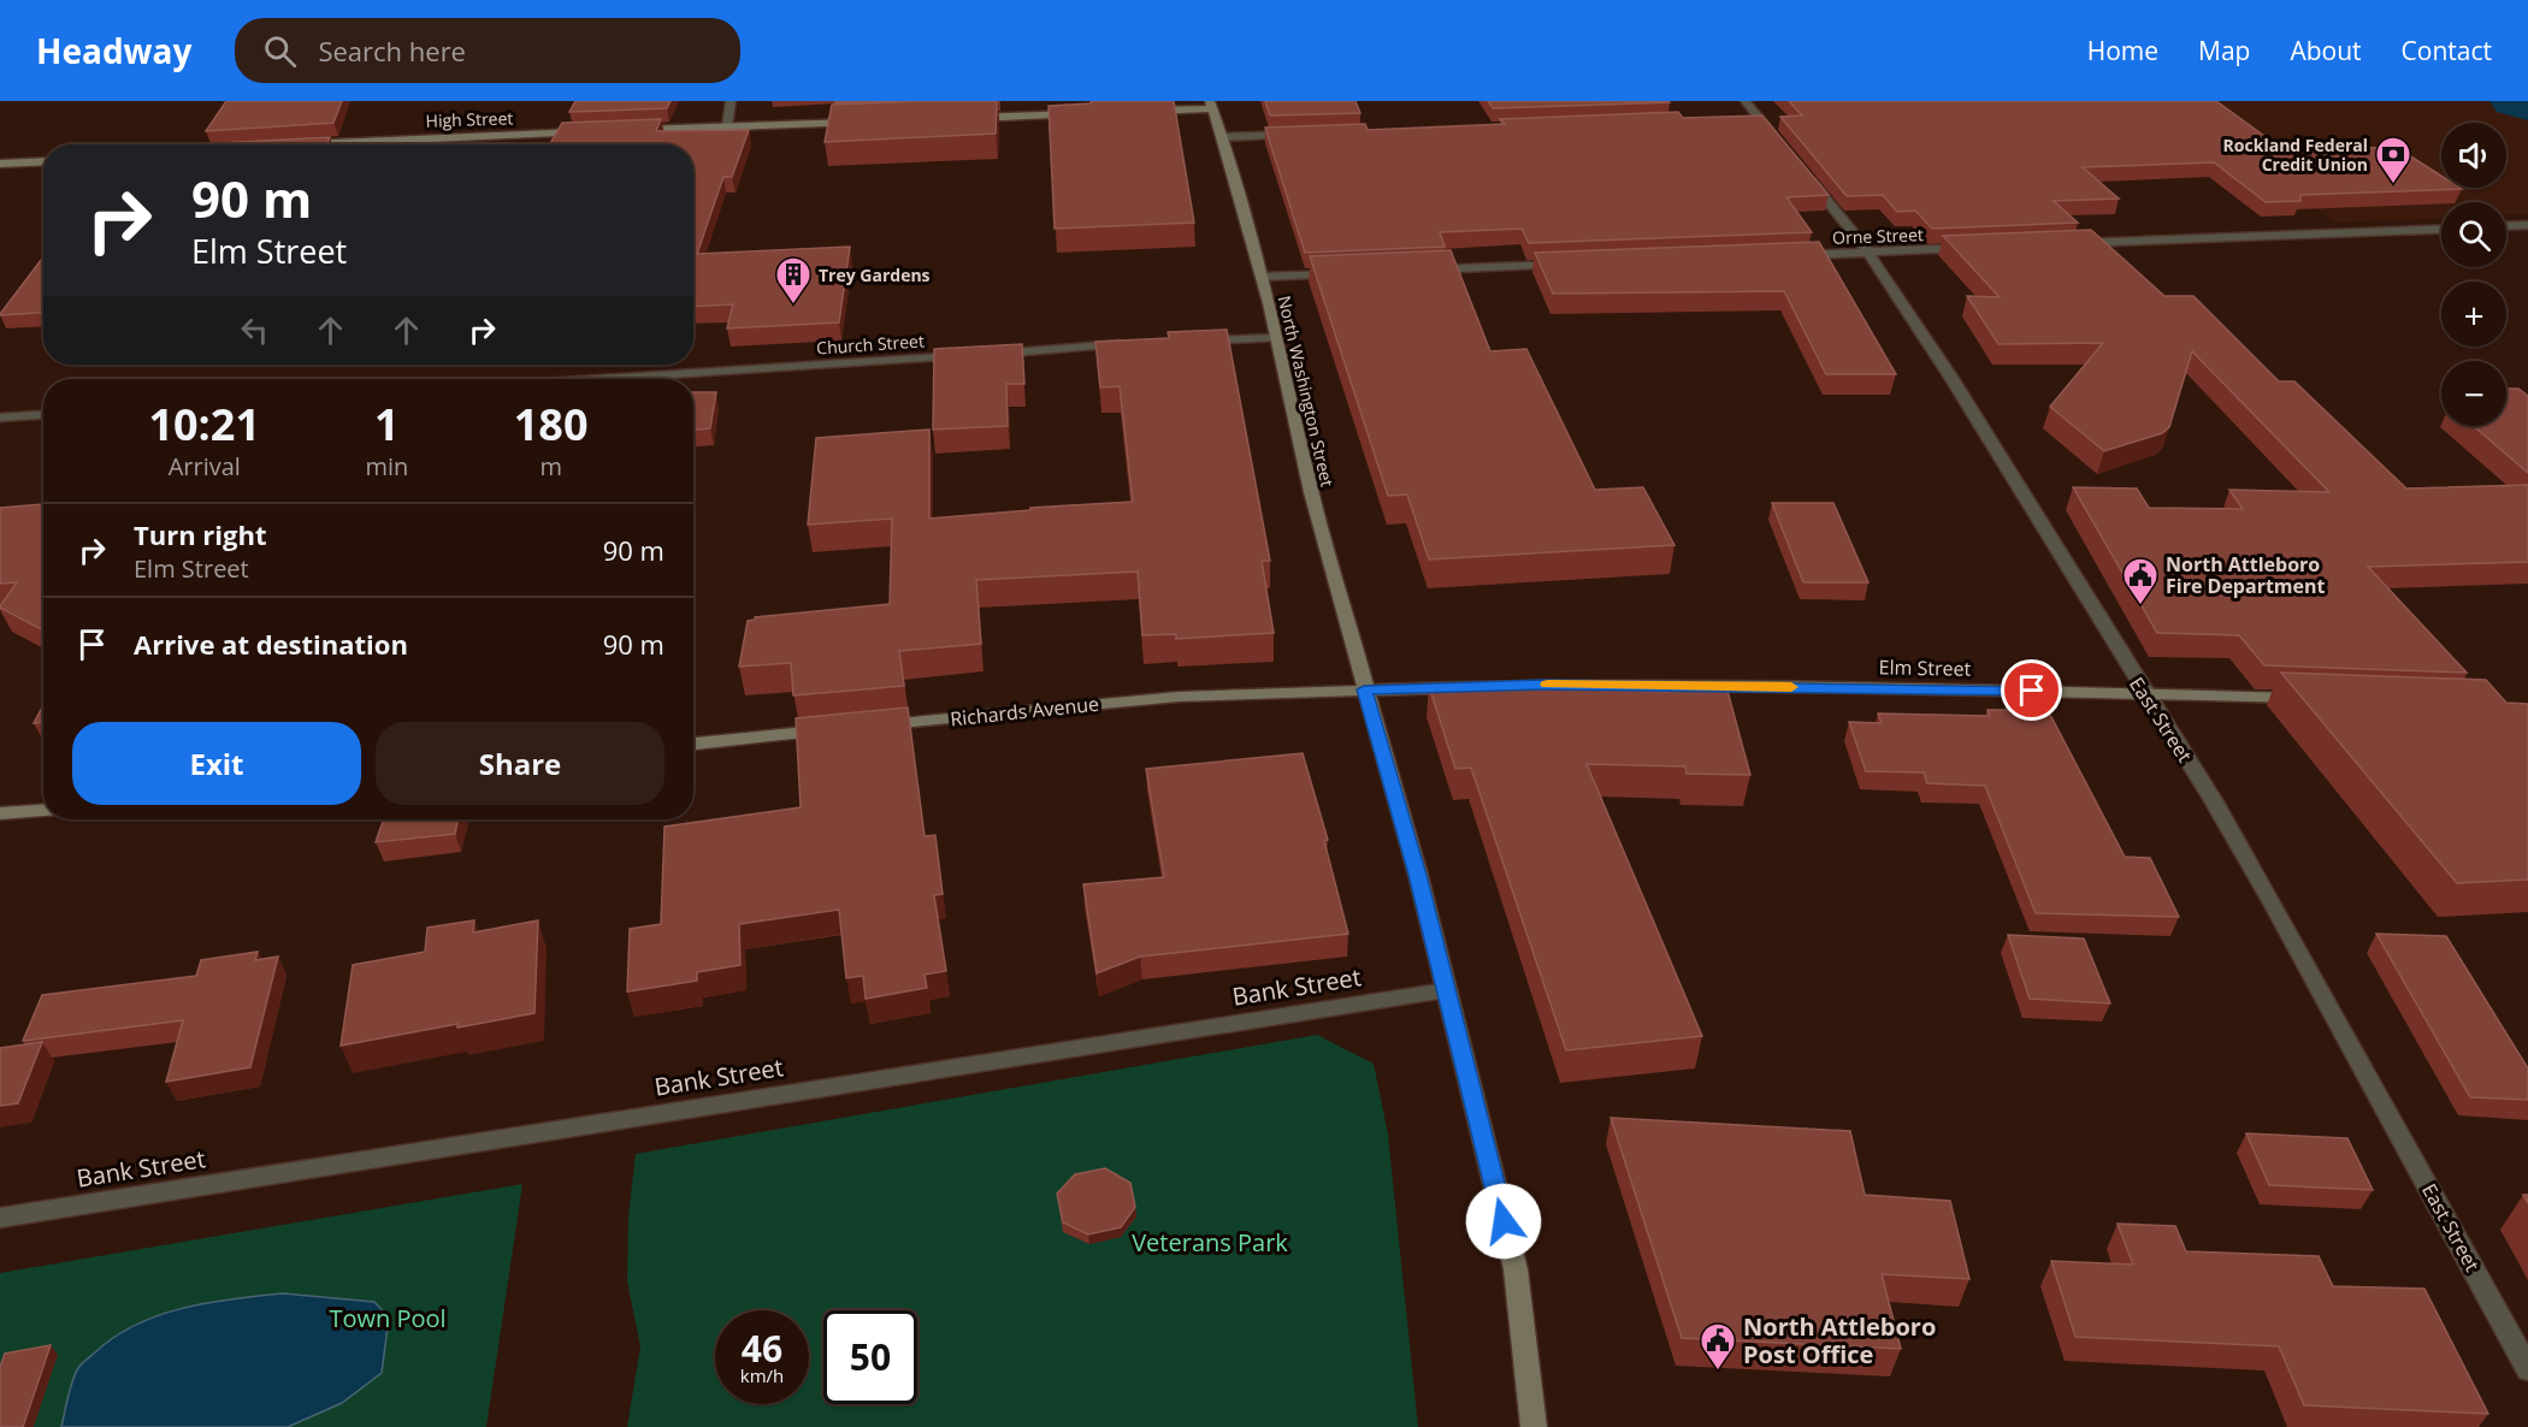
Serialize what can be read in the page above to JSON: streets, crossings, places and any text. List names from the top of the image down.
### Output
{
  "streets": {
    "main road": [
      "High Street",
      "North Washington Street",
      "Elm Street",
      "Richards Avenue"
    ],
    "street": [
      "Orne Street",
      "Church Street",
      "East Street",
      "Bank Street"
    ]
  },
  "crossings": [
    ["Orne Street", "East Street"],
    ["North Washington Street", "Elm Street"],
    ["North Washington Street", "Richards Avenue"],
    ["North Washington Street", "Bank Street"],
    ["Elm Street", "Richards Avenue"],
    ["Elm Street", "East Street"]
  ],
  "parks": ["Veterans Park", "Town Pool"],
  "places": {
    "bank": ["Rockland Federal Credit Union"],
    "building": ["Trey Gardens"],
    "public building": ["North Attleboro Fire Department", "North Attleboro Post Office"]
  },
  "page": {
    "header": "Headway",
    "search": "Search here",
    "nav": [
      "Home",
      "Map",
      "About",
      "Contact"
    ],
    "map_buttons": ["+", "−"],
    "turn": ["90 m", "Elm Street"],
    "eta": [
      "10:21",
      "Arrival",
      "1",
      "min",
      "180",
      "m"
    ],
    "list": [
      {
        "name": "Turn right",
        "note": "Elm Street",
        "value": "90 m"
      },
      {
        "name": "Arrive at destination",
        "value": "90 m"
      }
    ],
    "buttons": ["Exit", "Share"],
    "speed": "46 km/h",
    "limit": "50"
  }
}
